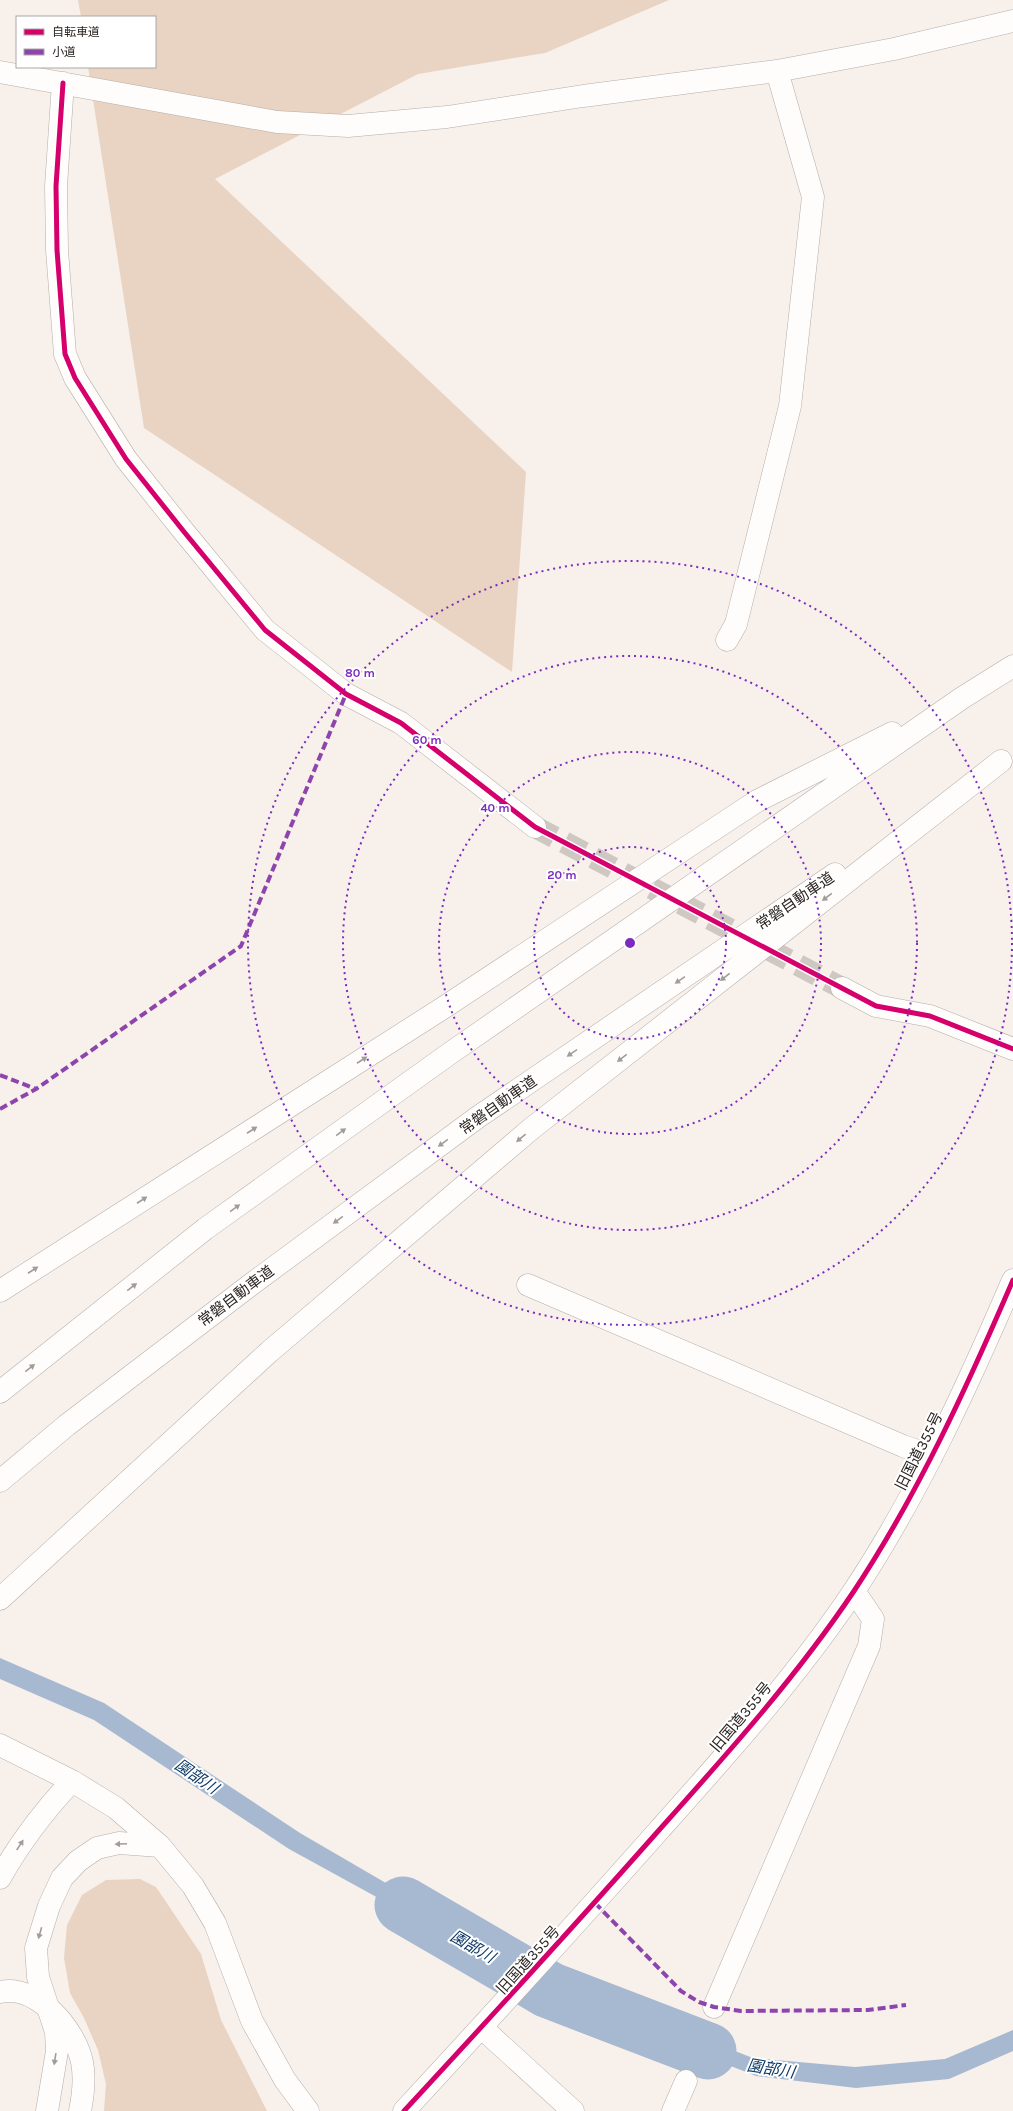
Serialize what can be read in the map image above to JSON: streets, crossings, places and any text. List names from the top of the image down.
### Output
{
  "streets": {
    "main road": ["常磐自動車道", "旧国道355号"]
  },
  "water": ["園部川"],
  "legend": ["自転車道", "小道"],
  "rings": [
    "80 m",
    "60 m",
    "40 m",
    "20 m"
  ]
}
